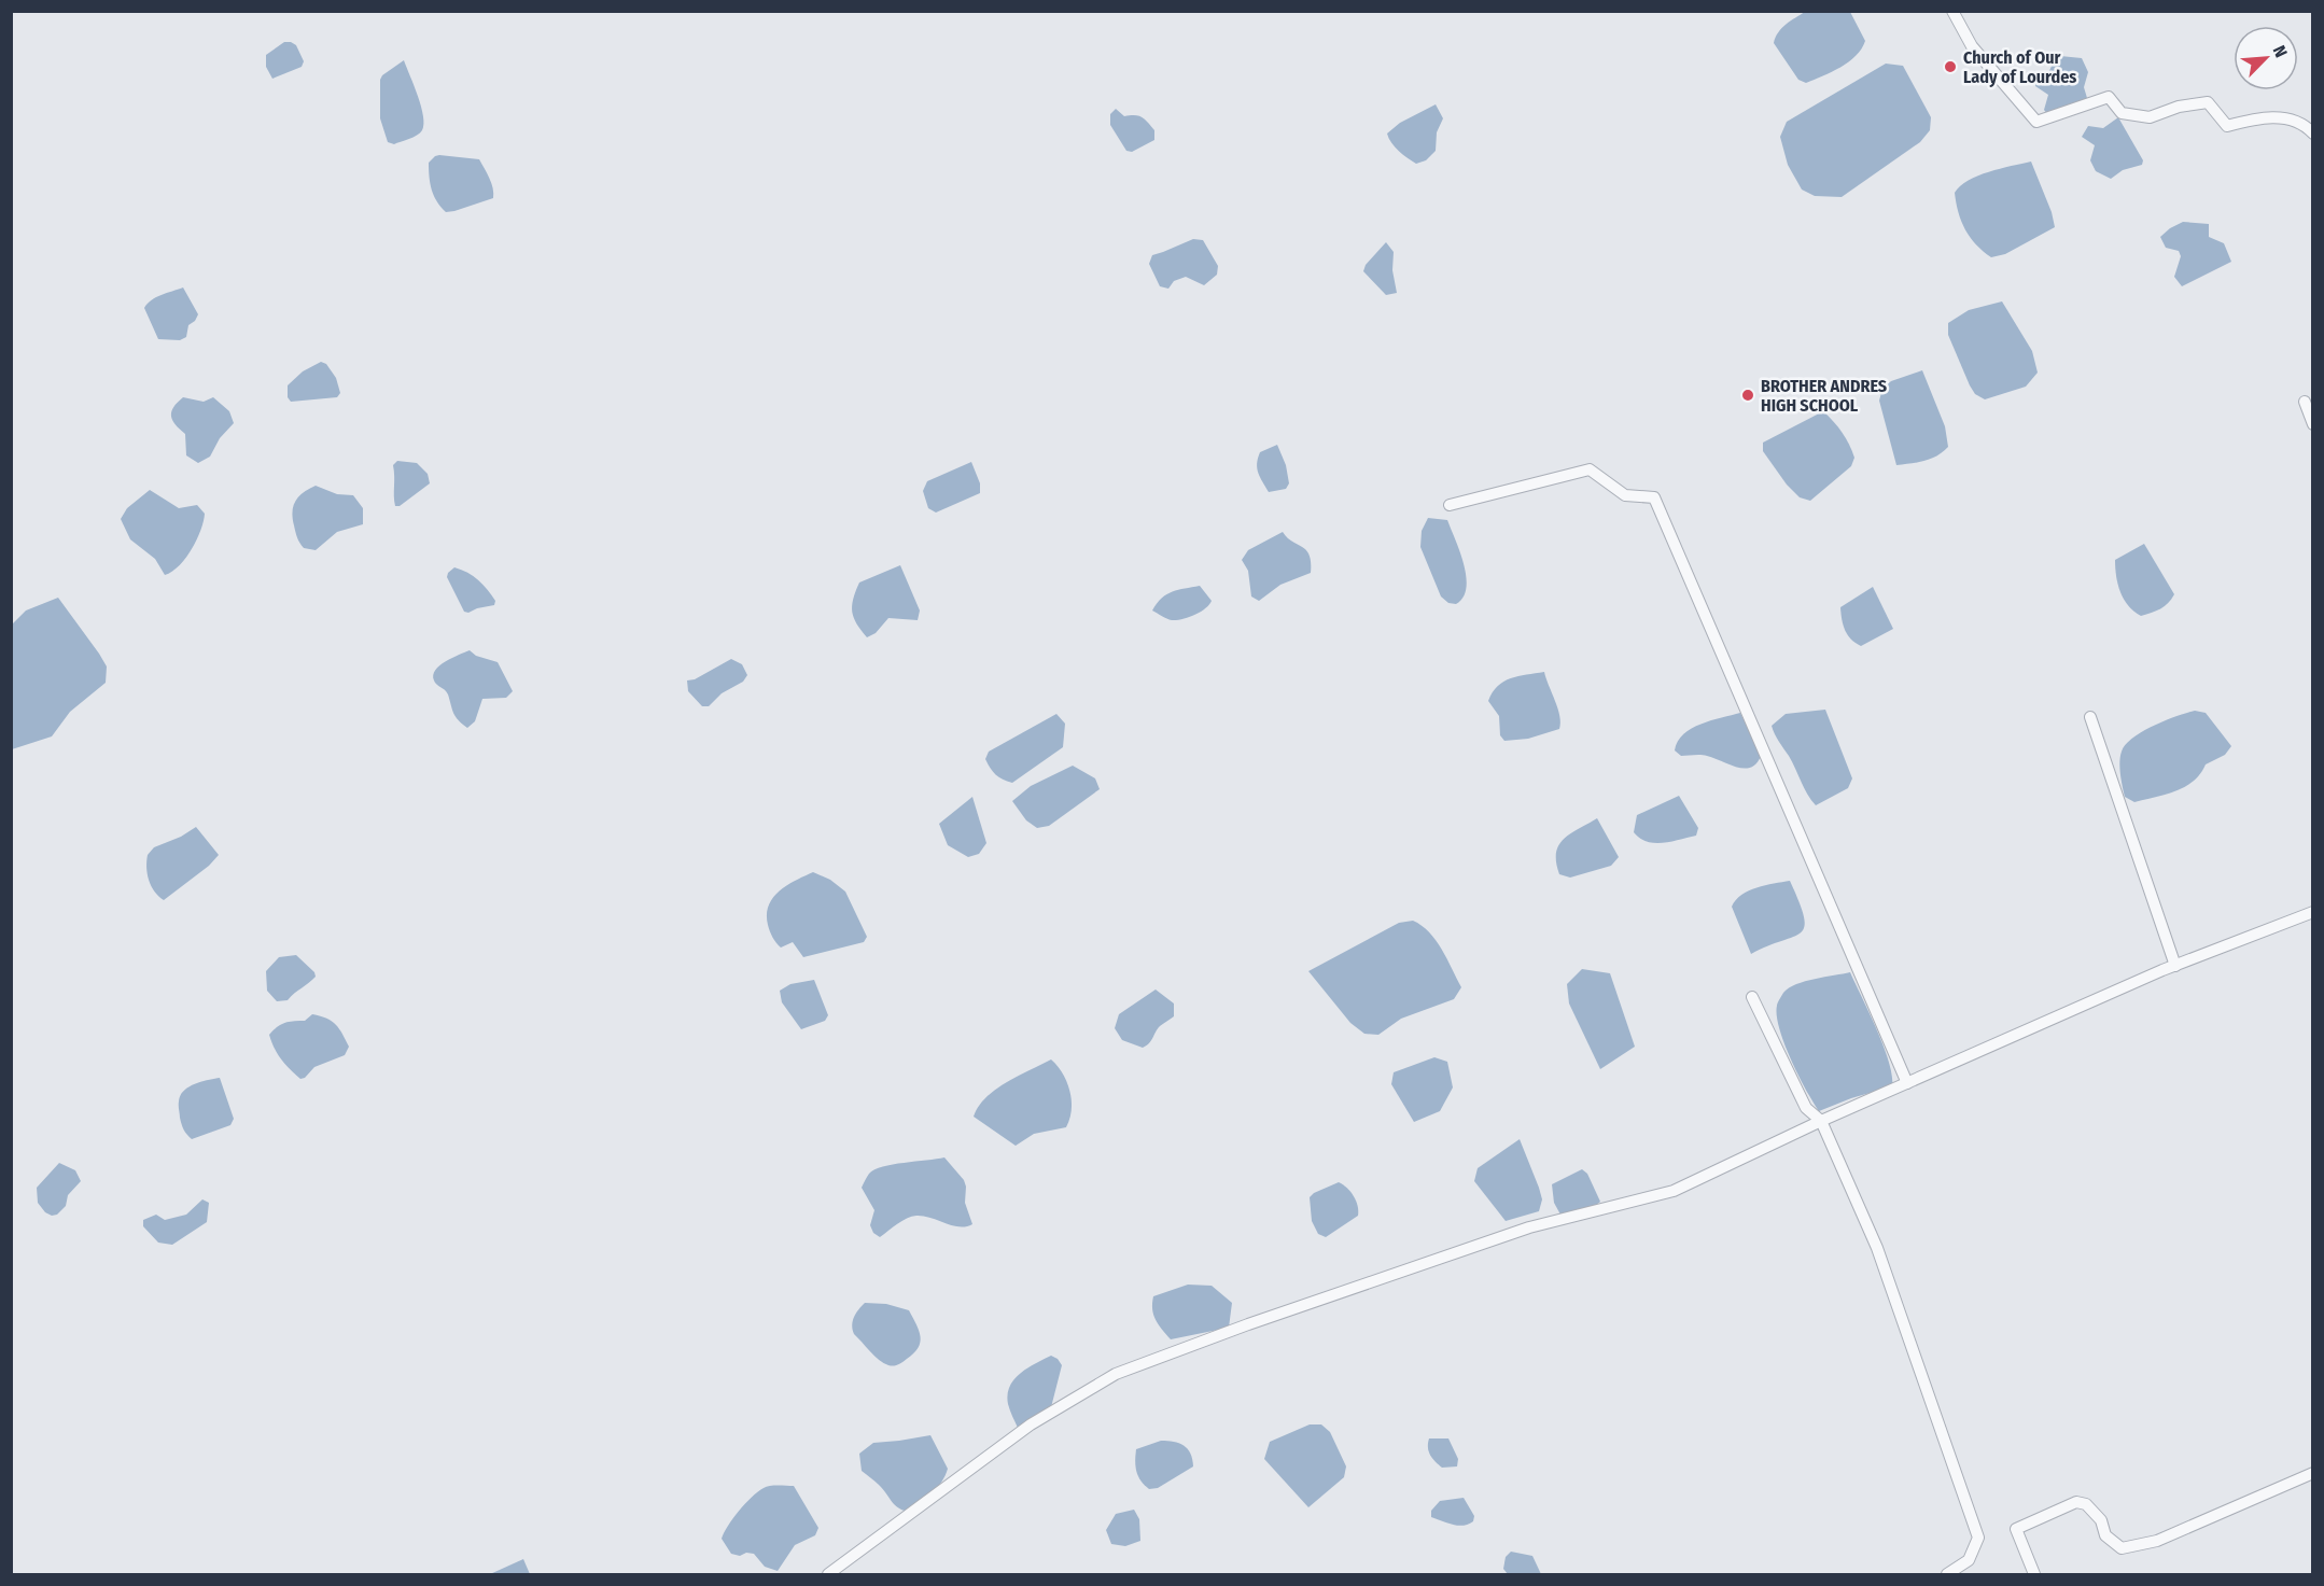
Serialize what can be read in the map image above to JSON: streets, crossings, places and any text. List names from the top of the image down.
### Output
{
  "places": ["Church of Our Lady of Lourdes", "BROTHER ANDRES HIGH SCHOOL"],
  "north": "top right"
}
